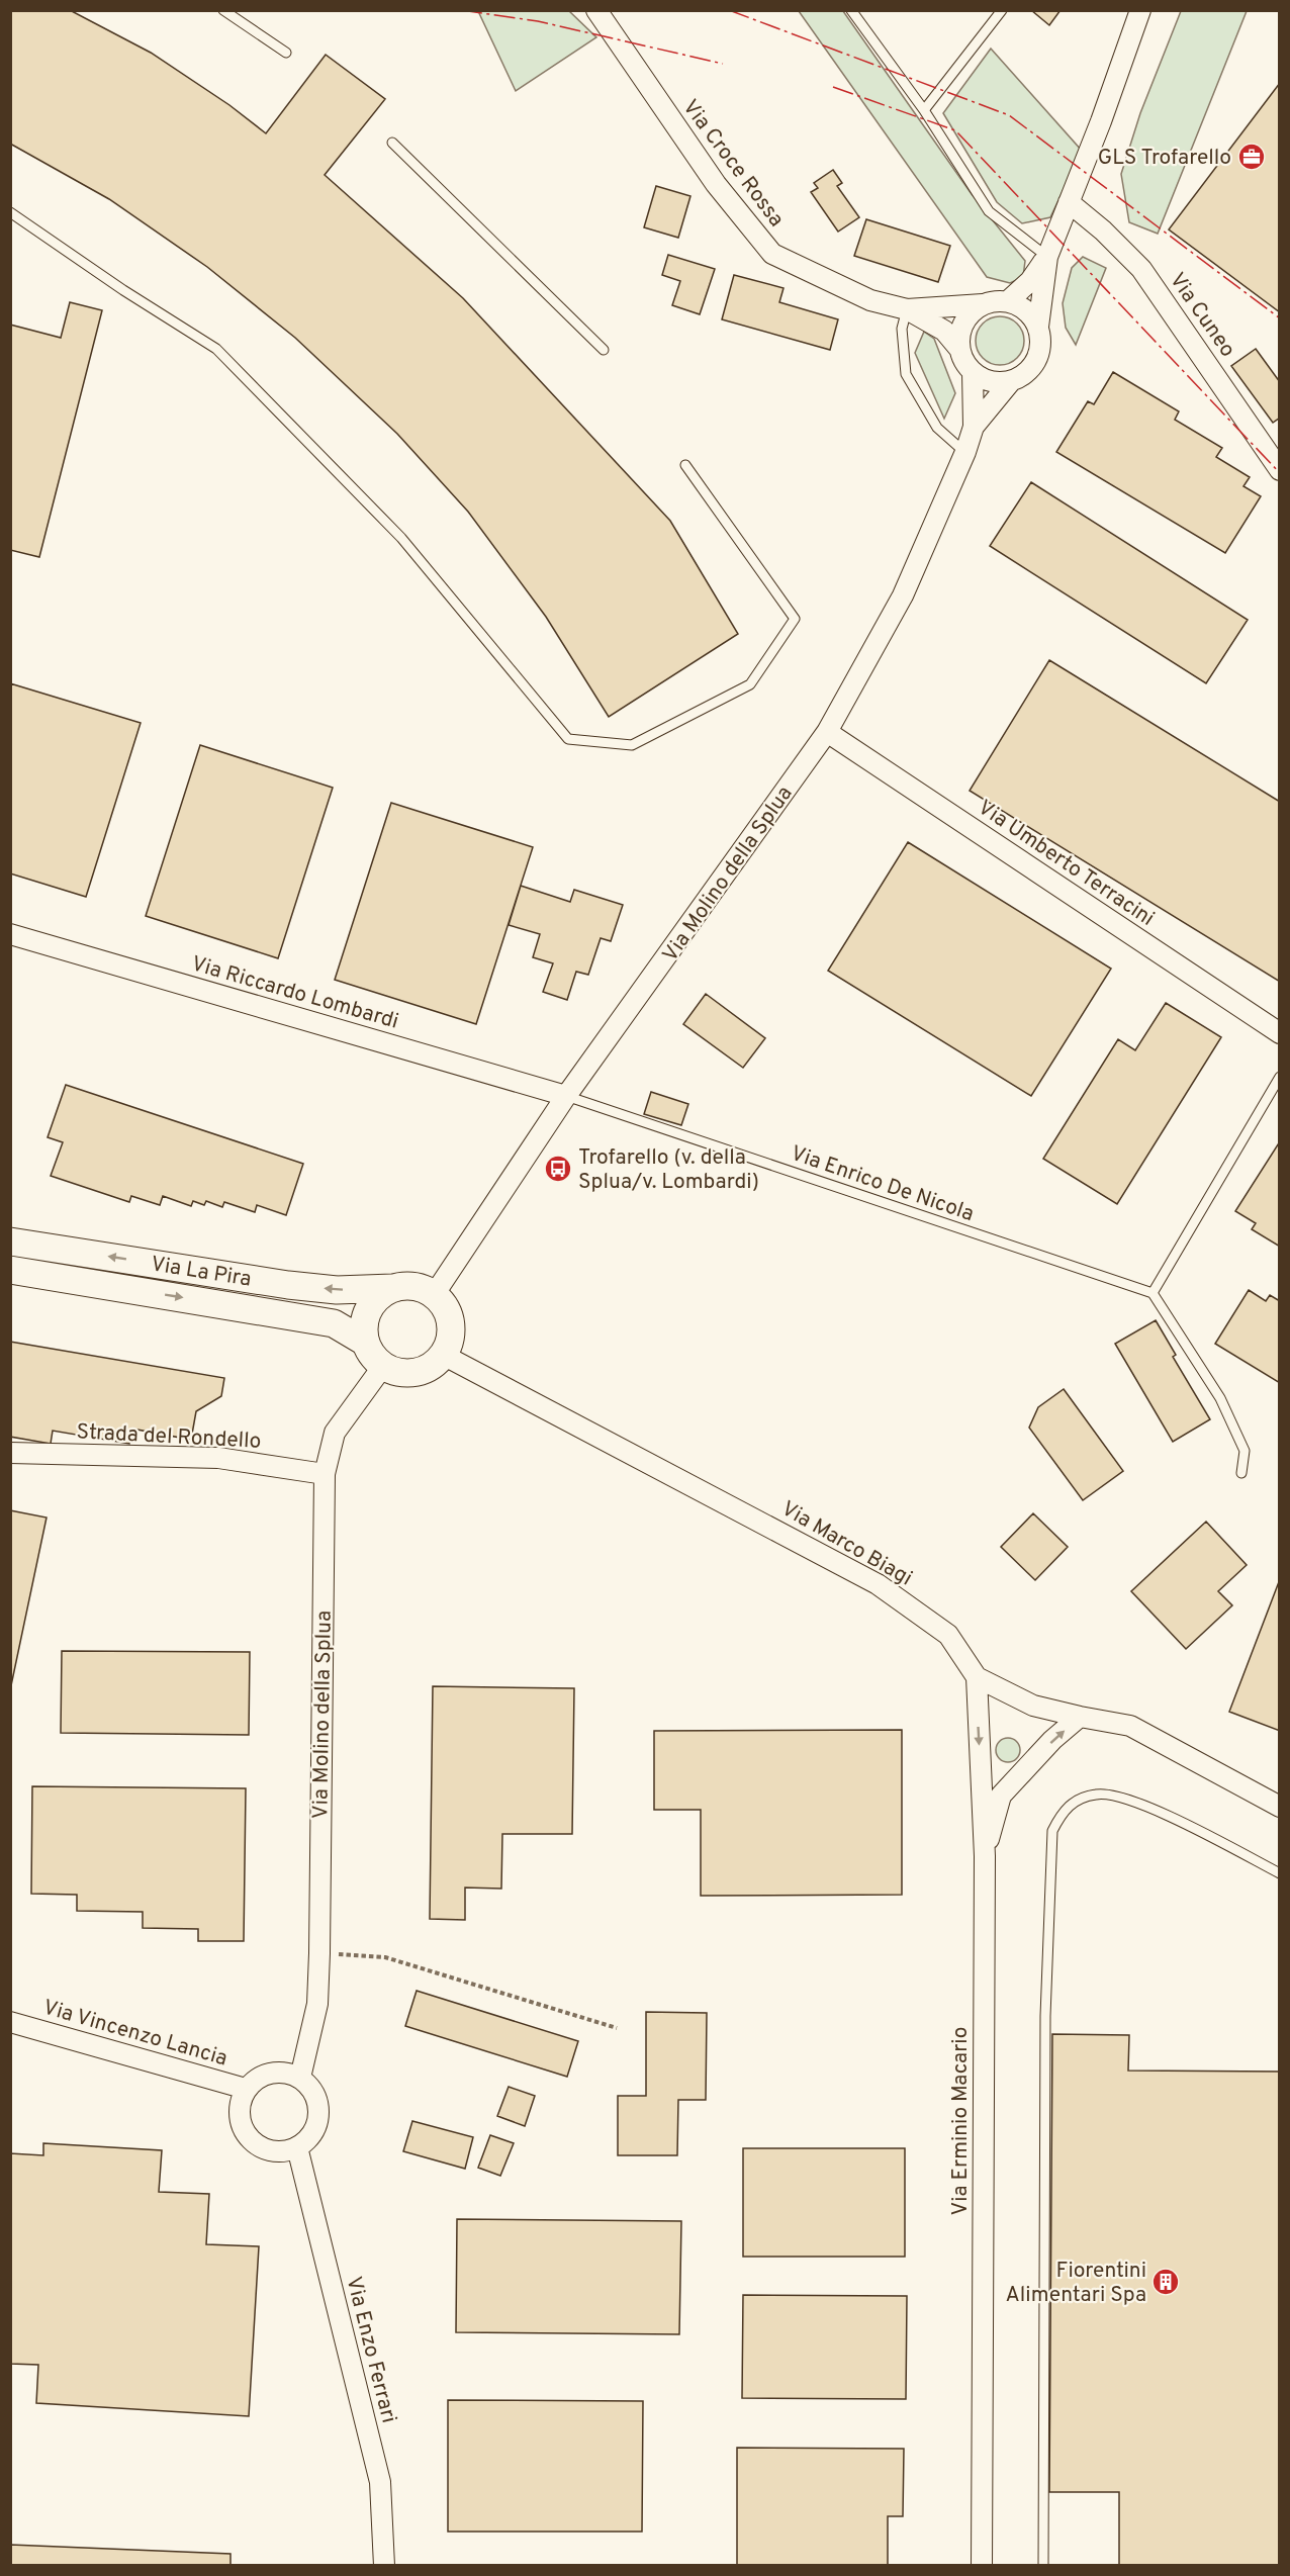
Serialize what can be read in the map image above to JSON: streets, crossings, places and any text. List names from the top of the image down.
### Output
{
  "streets": {
    "street": [
      "Via Croce Rossa",
      "Via Cuneo",
      "Via Umberto Terracini",
      "Via Molino della Splua",
      "Via Riccardo Lombardi",
      "Via La Pira",
      "Strada del Rondello",
      "Via Marco Biagi",
      "Via Vincenzo Lancia",
      "Via Erminio Macario",
      "Via Enzo Ferrari"
    ],
    "lane": ["Via Enrico De Nicola"]
  },
  "crossings": [
    ["Via Croce Rossa", "Via Molino della Splua"],
    ["Via Umberto Terracini", "Via Molino della Splua"],
    ["Via Molino della Splua", "Via Riccardo Lombardi"],
    ["Via Molino della Splua", "Via Enrico De Nicola"],
    ["Via Molino della Splua", "Via La Pira"],
    ["Via Molino della Splua", "Strada del Rondello"],
    ["Via Molino della Splua", "Via Marco Biagi"],
    ["Via Molino della Splua", "Via Vincenzo Lancia"],
    ["Via Molino della Splua", "Via Enzo Ferrari"],
    ["Via Riccardo Lombardi", "Via Enrico De Nicola"],
    ["Via La Pira", "Via Marco Biagi"],
    ["Via Marco Biagi", "Via Erminio Macario"],
    ["Via Vincenzo Lancia", "Via Enzo Ferrari"]
  ],
  "places": {
    "office": ["GLS Trofarello"],
    "bus stop": ["Trofarello (v. della Splua/v. Lombardi)"],
    "building": ["Fiorentini Alimentari Spa"]
  }
}
